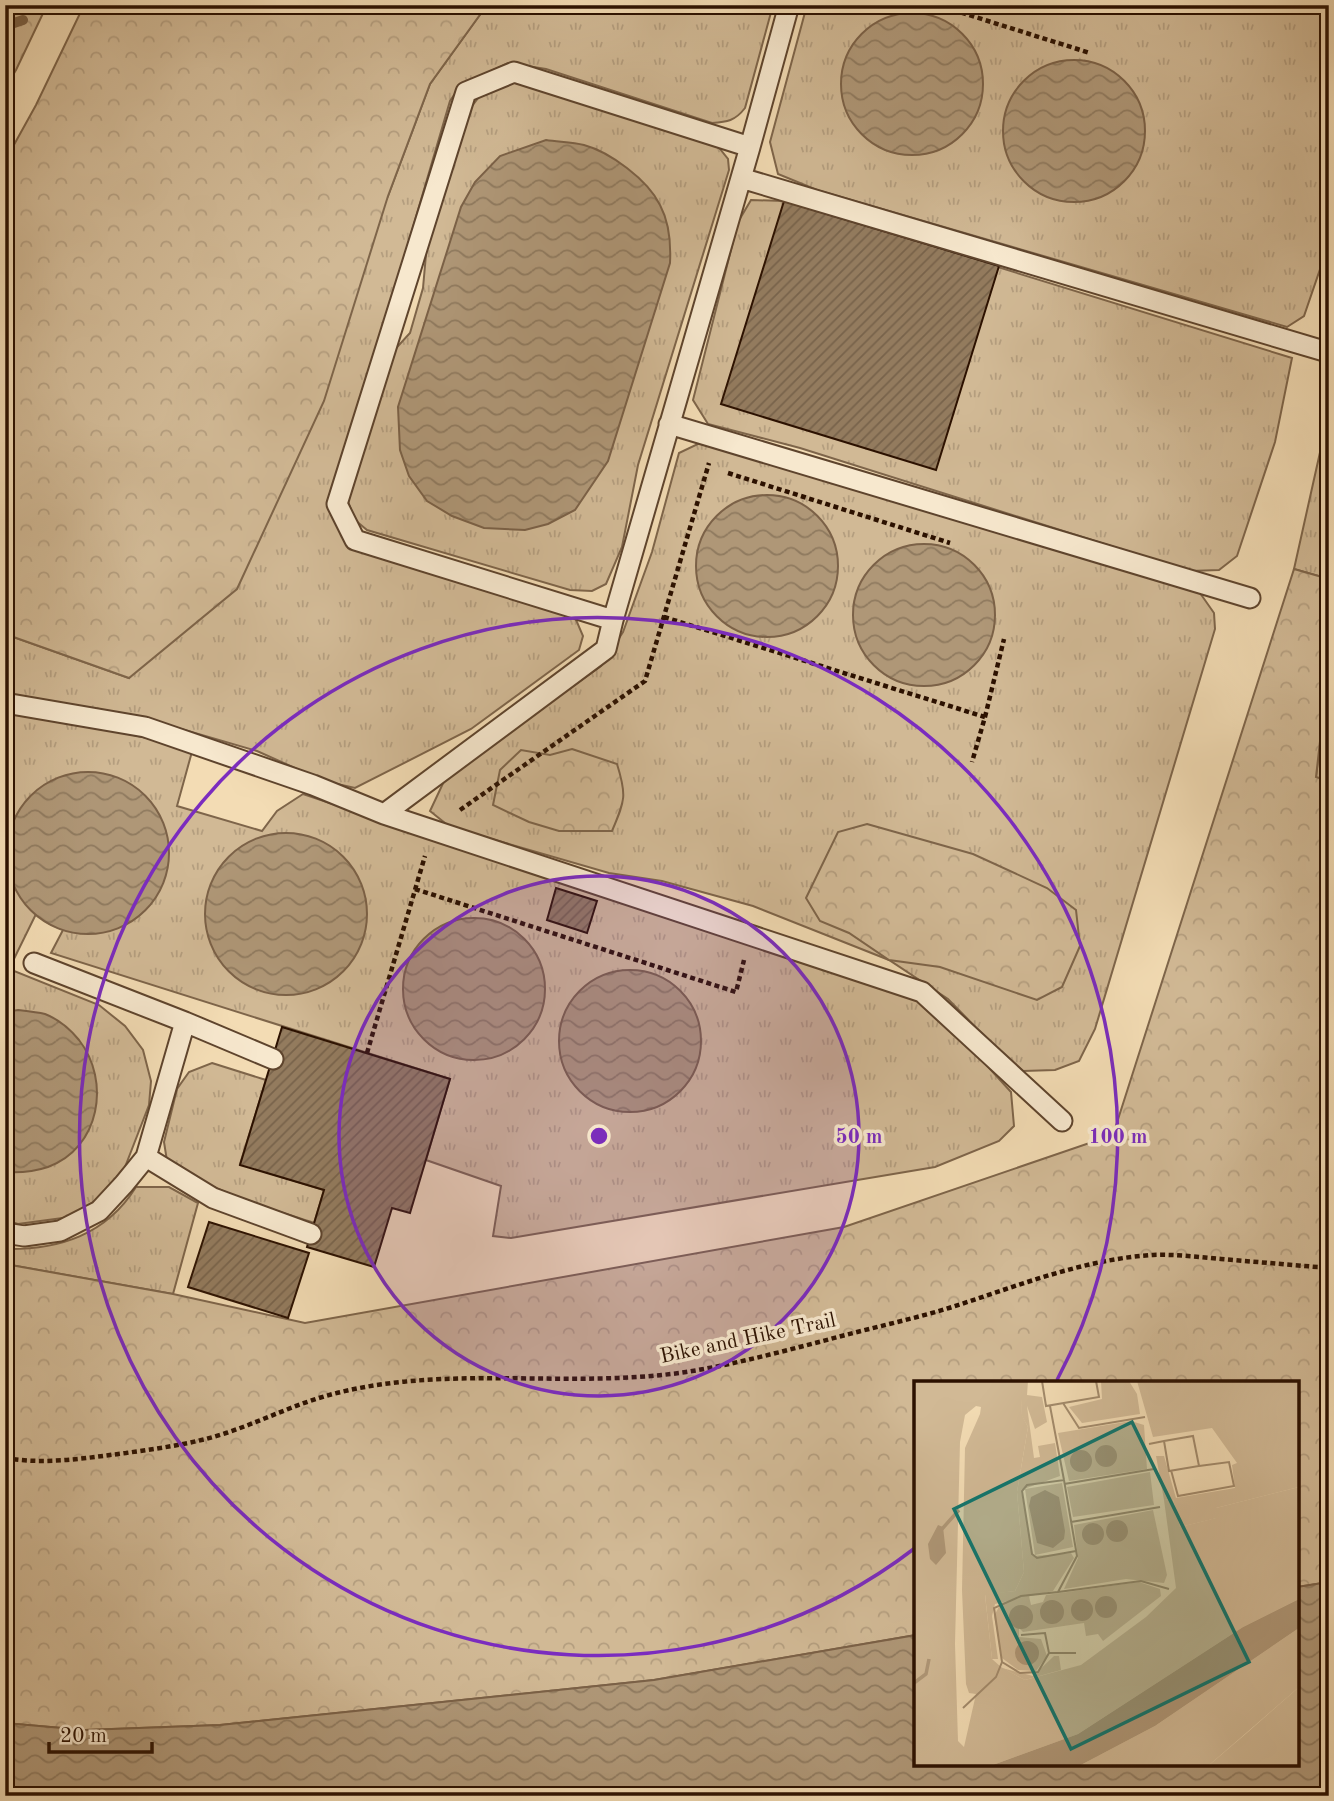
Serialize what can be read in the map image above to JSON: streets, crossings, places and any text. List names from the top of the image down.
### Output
{
  "streets": {
    "path": ["Bike and Hike Trail"]
  },
  "scale_bar": "20 m",
  "rings": ["50 m", "100 m"]
}
